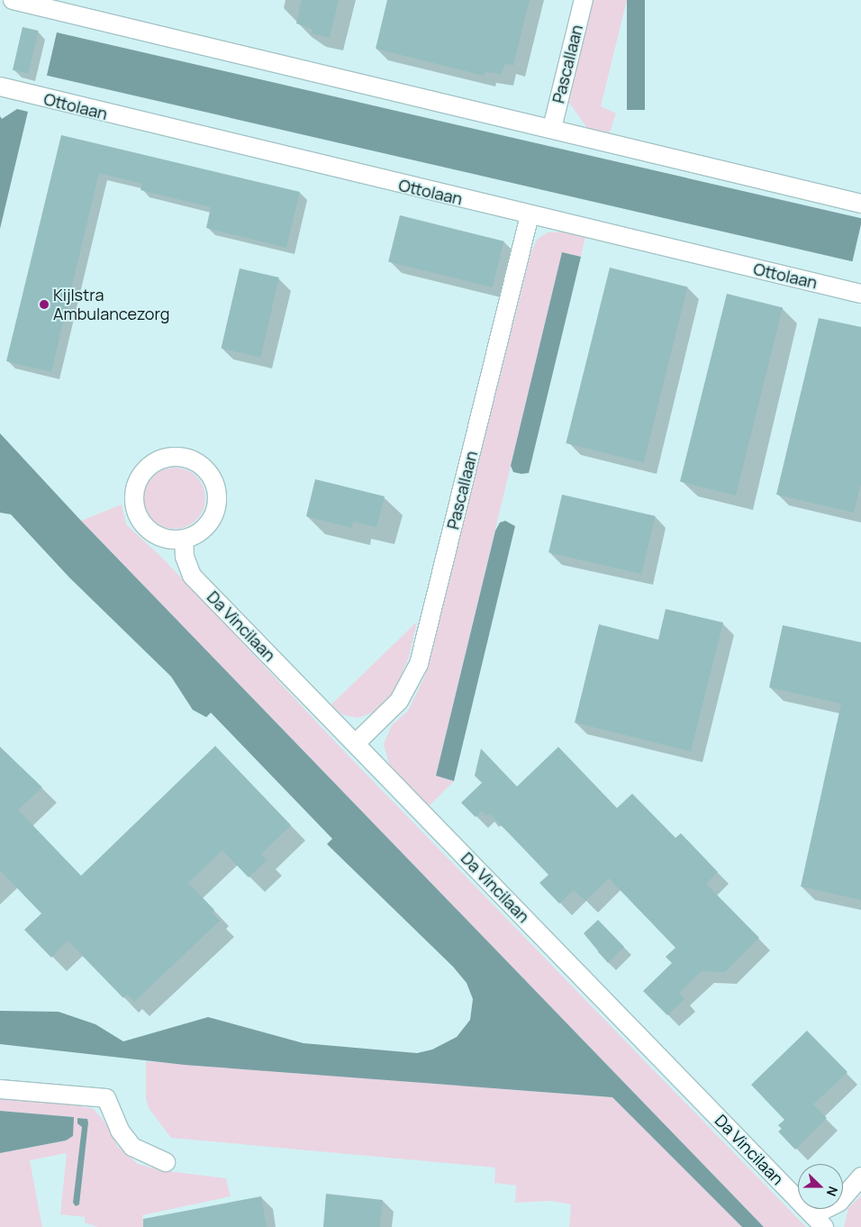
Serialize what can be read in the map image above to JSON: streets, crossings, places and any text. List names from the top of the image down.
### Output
{
  "streets": {
    "street": ["Pascallaan", "Ottolaan", "Da Vincilaan"]
  },
  "crossings": [
    ["Pascallaan", "Ottolaan"],
    ["Pascallaan", "Da Vincilaan"]
  ],
  "places": ["Kijlstra Ambulancezorg"],
  "north": "right"
}
